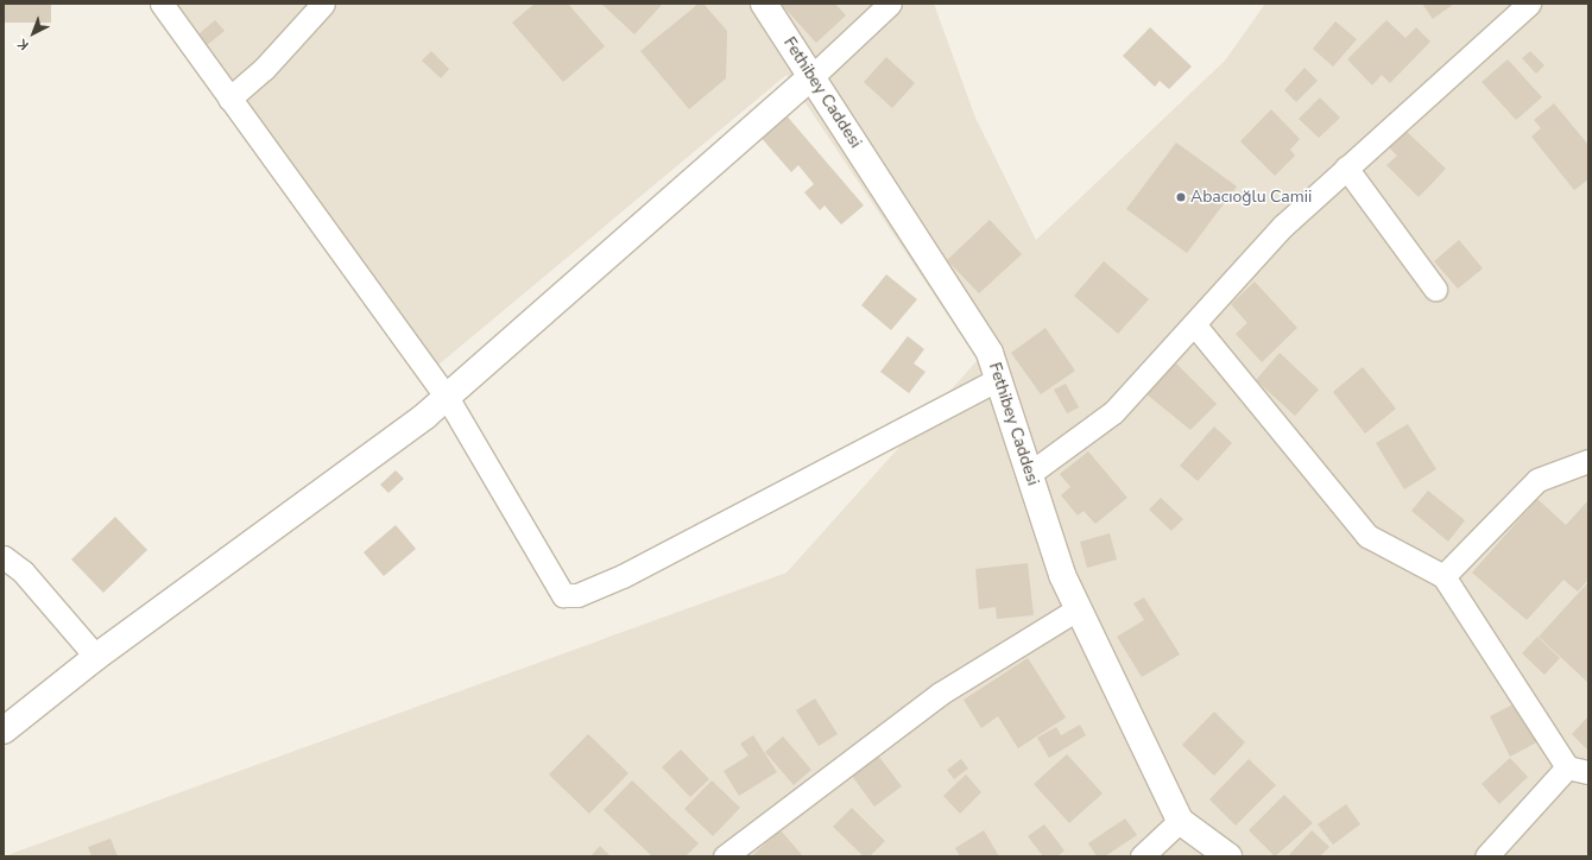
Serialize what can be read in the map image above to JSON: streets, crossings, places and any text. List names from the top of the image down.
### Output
{
  "streets": {
    "street": ["Fethibey Caddesi"]
  },
  "places": ["Abacıoğlu Camii"],
  "north": "bottom left"
}
